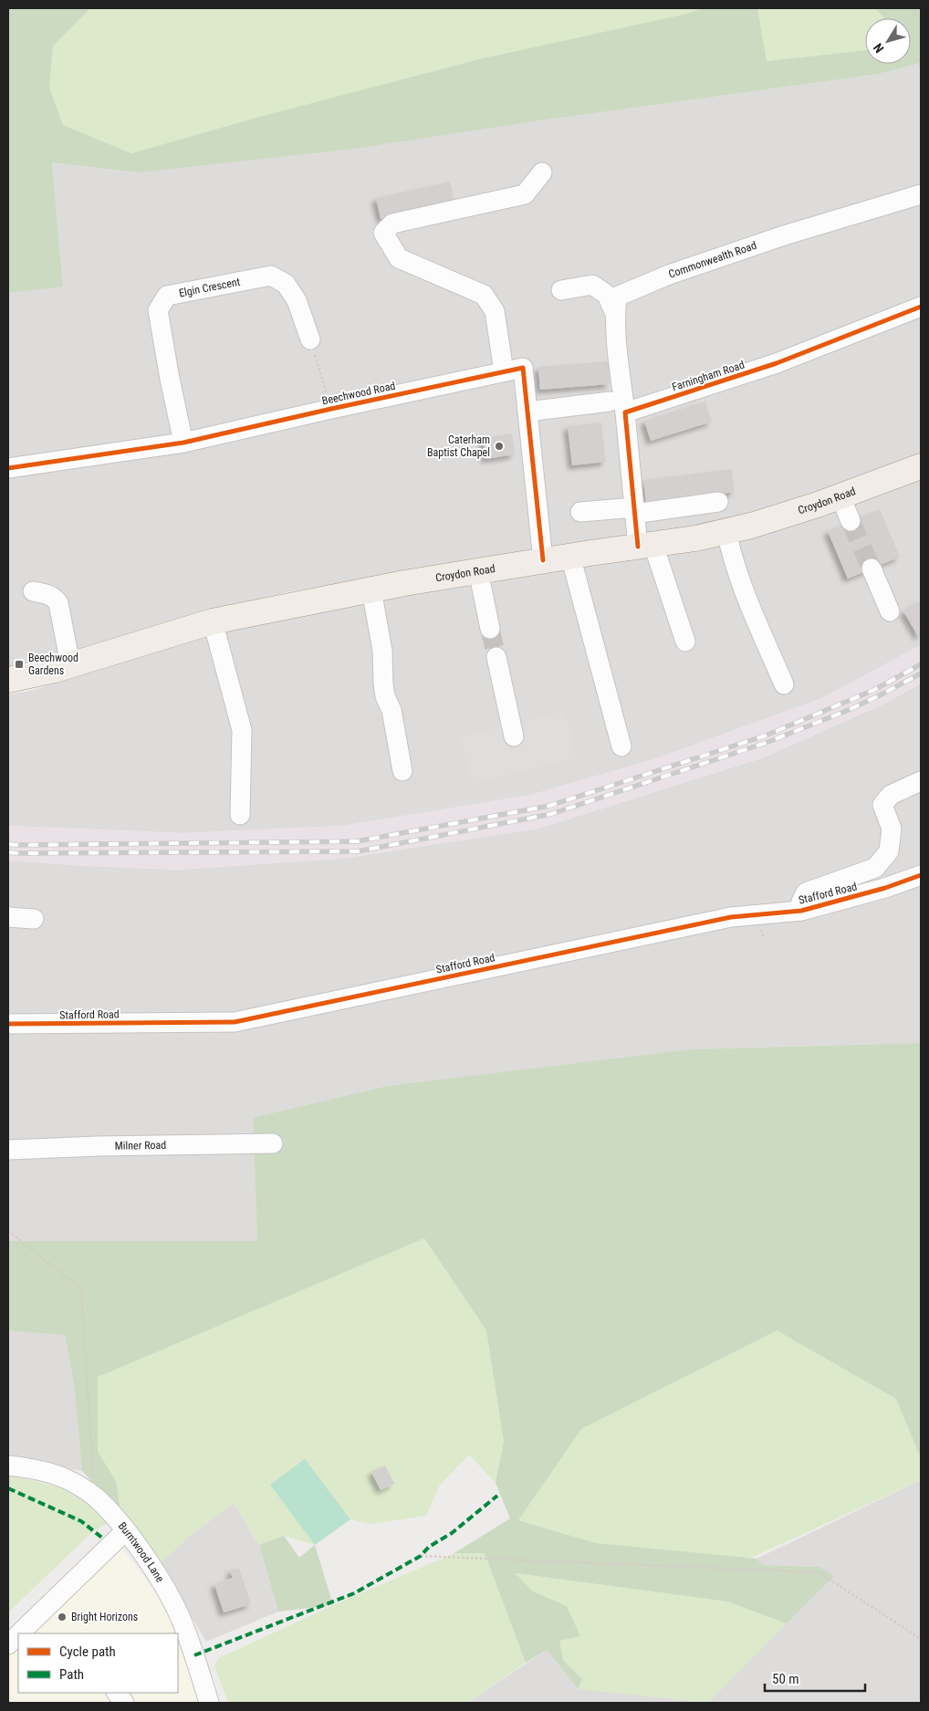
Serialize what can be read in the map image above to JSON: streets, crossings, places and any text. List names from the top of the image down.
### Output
{
  "streets": {
    "main road": ["Croydon Road"],
    "street": [
      "Commonwealth Road",
      "Elgin Crescent",
      "Farningham Road",
      "Beechwood Road",
      "Stafford Road",
      "Milner Road",
      "Burntwood Lane"
    ]
  },
  "crossings": [
    ["Commonwealth Road", "Farningham Road"],
    ["Elgin Crescent", "Beechwood Road"],
    ["Farningham Road", "Beechwood Road"],
    ["Beechwood Road", "Croydon Road"]
  ],
  "places": {
    "other": ["Caterham Baptist Chapel", "Bright Horizons"],
    "transit": ["Beechwood Gardens"]
  },
  "legend": ["Cycle path", "Path"],
  "scale_bar": "50 m",
  "north": "bottom left"
}
